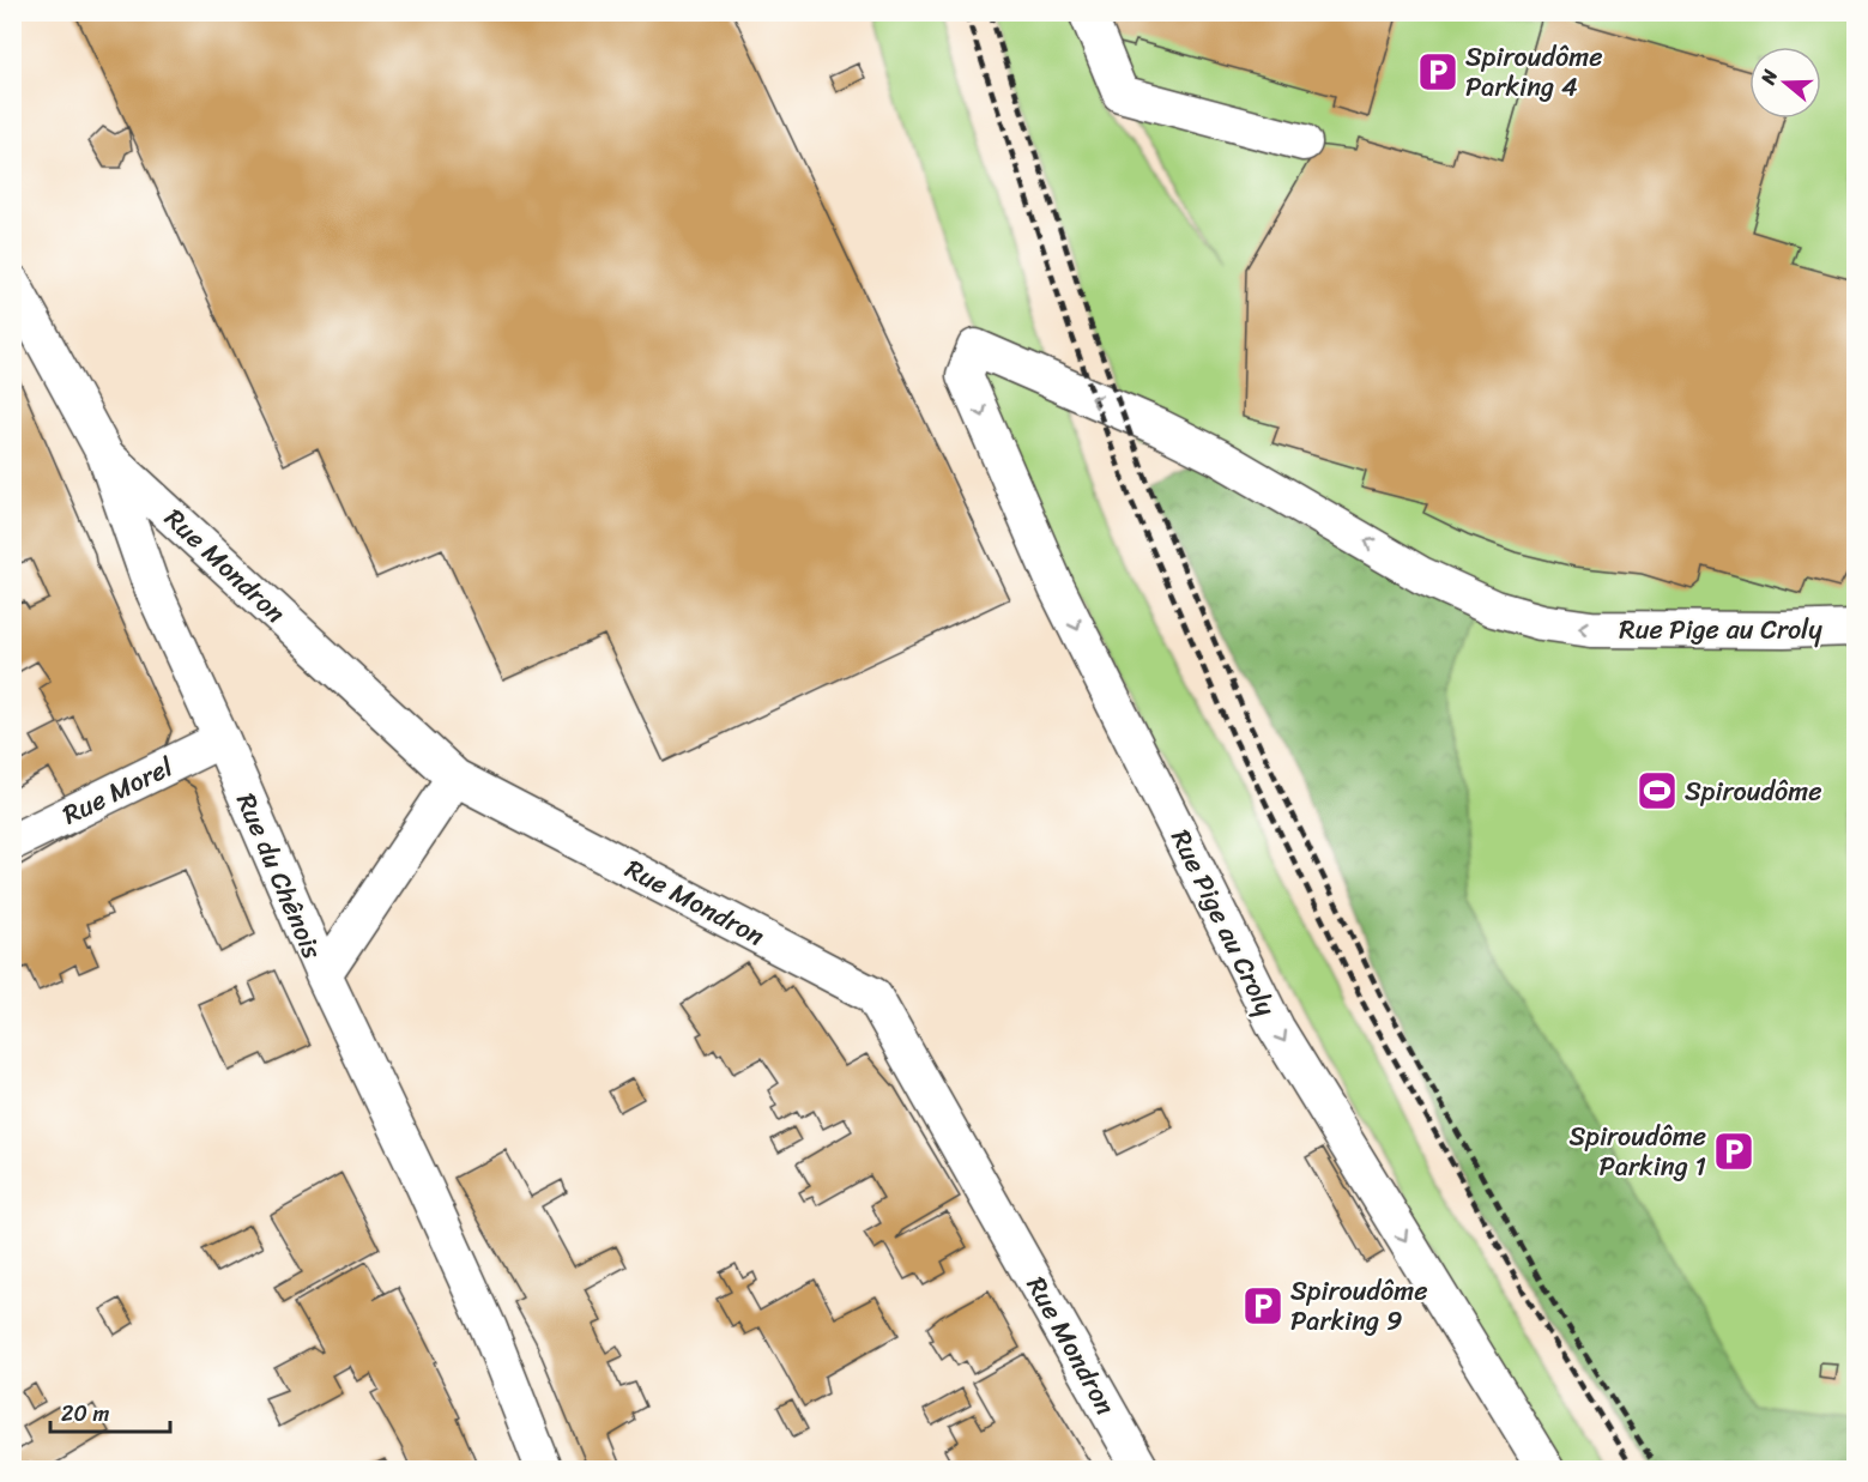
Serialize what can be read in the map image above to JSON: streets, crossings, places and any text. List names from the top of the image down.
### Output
{
  "streets": {
    "street": [
      "Rue Mondron",
      "Rue Pige au Croly",
      "Rue Morel",
      "Rue du Chênois"
    ]
  },
  "crossings": [
    ["Rue Mondron", "Rue du Chênois"],
    ["Rue Morel", "Rue du Chênois"]
  ],
  "places": {
    "parking": ["Spiroudôme Parking 4", "Spiroudôme Parking 1", "Spiroudôme Parking 9"],
    "sports": ["Spiroudôme"]
  },
  "scale_bar": "20 m",
  "north": "left"
}
